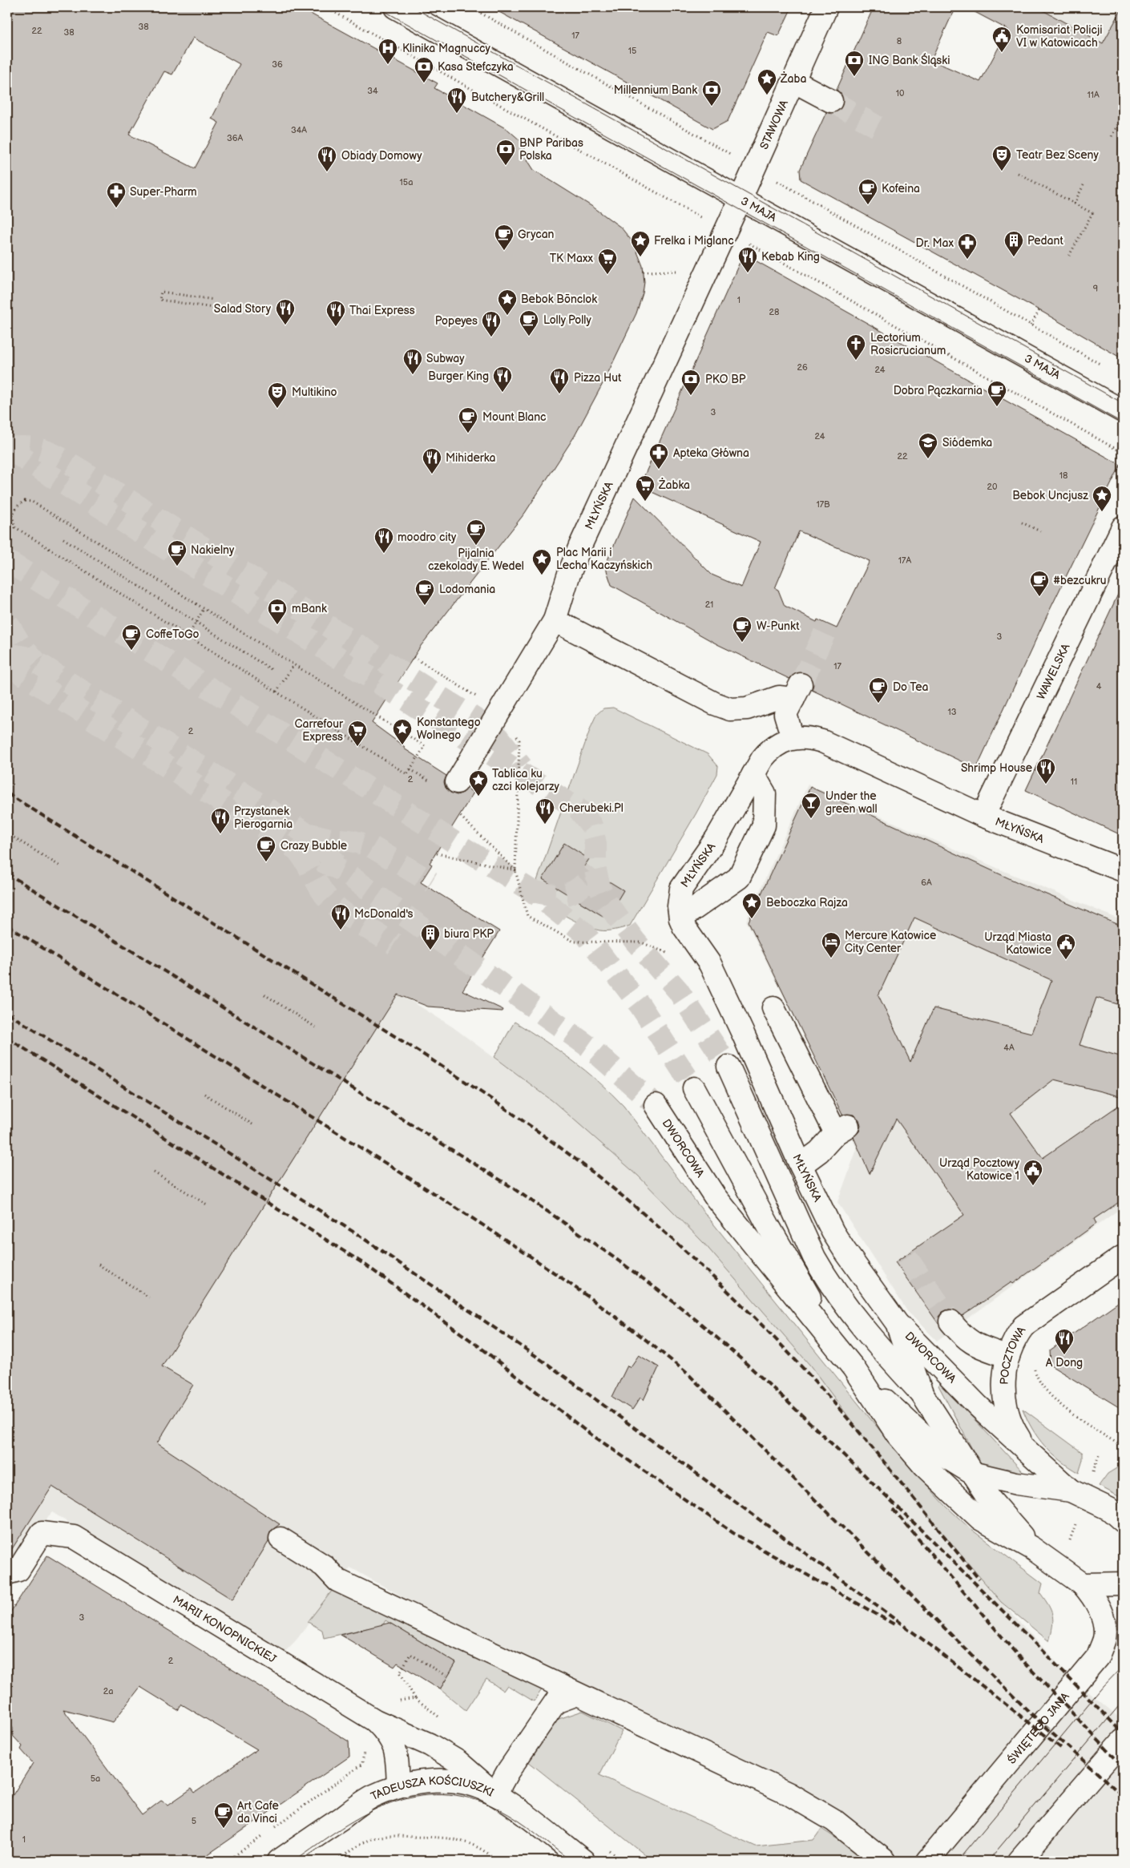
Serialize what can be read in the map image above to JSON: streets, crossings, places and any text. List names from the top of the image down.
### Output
{
  "streets": {
    "street": [
      "STAWOWA",
      "3 MAJA",
      "MŁYŃSKA",
      "WAWELSKA",
      "DWORCOWA",
      "POCZTOWA",
      "MARII KONOPNICKIEJ",
      "ŚWIĘTEGO JANA",
      "TADEUSZA KOŚCIUSZKI"
    ]
  },
  "crossings": [
    ["STAWOWA", "3 MAJA"],
    ["STAWOWA", "MŁYŃSKA"],
    ["3 MAJA", "MŁYŃSKA"],
    ["MŁYŃSKA", "WAWELSKA"],
    ["MŁYŃSKA", "DWORCOWA"],
    ["DWORCOWA", "POCZTOWA"],
    ["DWORCOWA", "ŚWIĘTEGO JANA"],
    ["MARII KONOPNICKIEJ", "TADEUSZA KOŚCIUSZKI"]
  ],
  "places": {
    "public building": ["Komisariat Policji VI w Katowicach", "Urząd Miasta Katowice", "Urząd Pocztowy Katowice 1"],
    "hospital": ["Klinika Magnuccy"],
    "bank": [
      "ING Bank Śląski",
      "Kasa Stefczyka",
      "Millennium Bank",
      "BNP Paribas Polska",
      "PKO BP",
      "mBank"
    ],
    "place": [
      "Żaba",
      "Frelka i Miglanc",
      "Bebok Bōnclok",
      "Bebok Uncjusz",
      "Plac Marii i Lecha Kaczyńskich",
      "Konstantego Wolnego",
      "Tablica ku czci kolejarzy",
      "Beboczka Rajza"
    ],
    "restaurant": [
      "Butchery&Grill",
      "Obiady Domowy",
      "Kebab King",
      "Salad Story",
      "Thai Express",
      "Popeyes",
      "Subway",
      "Burger King",
      "Pizza Hut",
      "Mihiderka",
      "moodro city",
      "Shrimp House",
      "Cherubeki.Pl",
      "Przystanek Pierogarnia",
      "McDonald's",
      "A Dong"
    ],
    "theatre": ["Teatr Bez Sceny", "Multikino"],
    "cafe": [
      "Kofeina",
      "Grycan",
      "Lolly Polly",
      "Dobra Pączkarnia",
      "Mount Blanc",
      "Pijalnia czekolady E. Wedel",
      "Nakielny",
      "#bezcukru",
      "Lodomania",
      "W-Punkt",
      "CoffeToGo",
      "Do Tea",
      "Crazy Bubble",
      "Art Cafe da Vinci"
    ],
    "pharmacy": ["Super-Pharm", "Dr. Max", "Apteka Główna"],
    "building": ["Pedant", "biura PKP"],
    "supermarket": ["TK Maxx", "Żabka", "Carrefour Express"],
    "church": ["Lectorium Rosicrucianum"],
    "school or university": ["Siódemka"],
    "bar": ["Under the green wall"],
    "hotel": ["Mercure Katowice City Center"]
  },
  "house_numbers": [
    "38",
    "22",
    "38",
    "17",
    "8",
    "15",
    "36",
    "34",
    "10",
    "11A",
    "34A",
    "36A",
    "15a",
    "9",
    "1",
    "28",
    "26",
    "24",
    "3",
    "24",
    "22",
    "18",
    "20",
    "17B",
    "17A",
    "21",
    "3",
    "17",
    "4",
    "13",
    "2",
    "2",
    "11",
    "6A",
    "4A",
    "3",
    "2",
    "2a",
    "5a",
    "5",
    "1"
  ]
}
